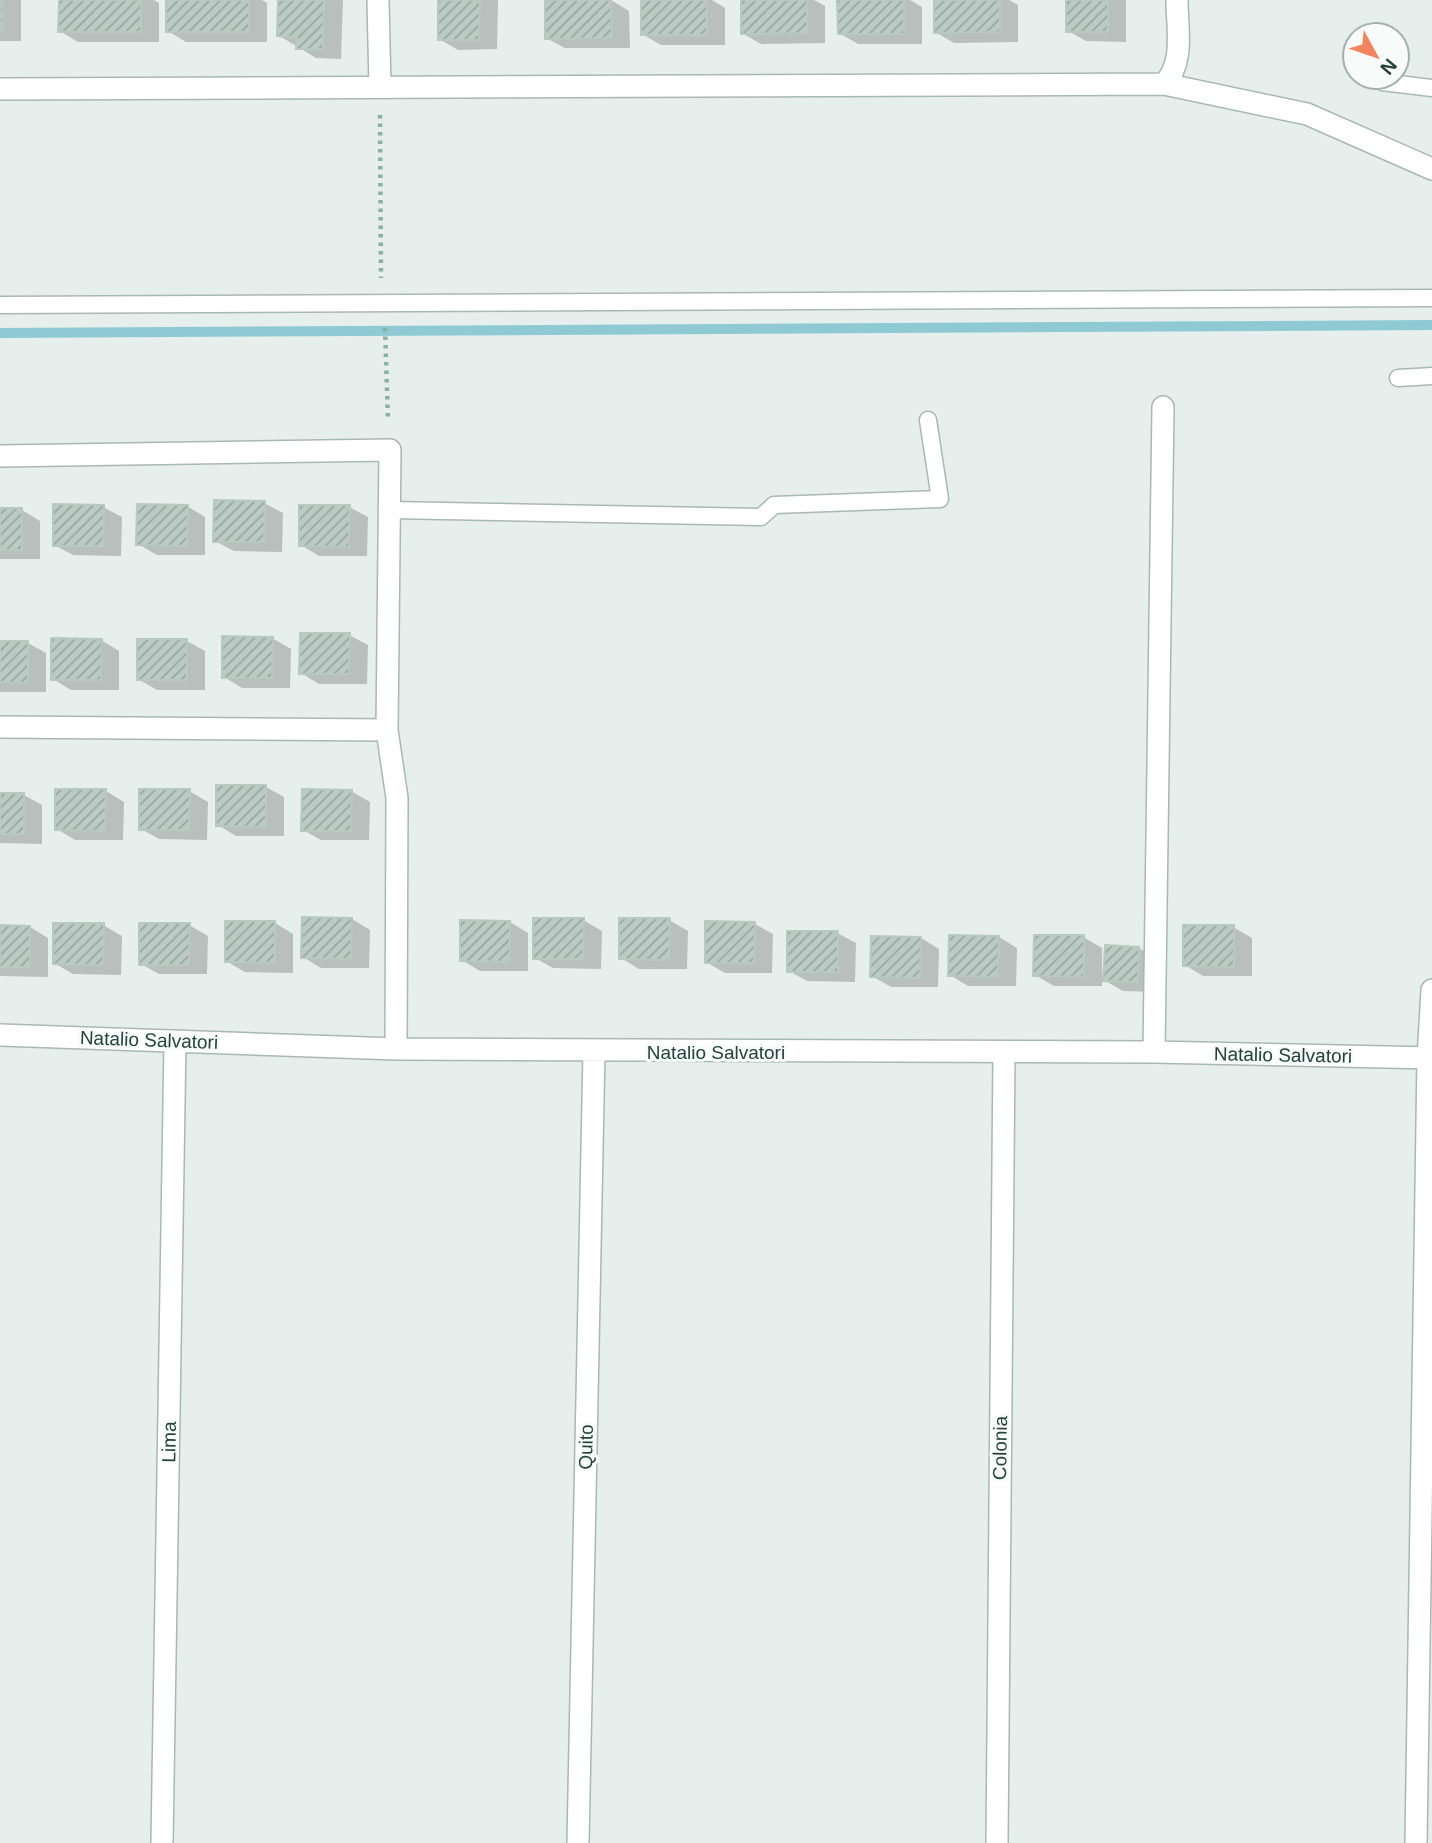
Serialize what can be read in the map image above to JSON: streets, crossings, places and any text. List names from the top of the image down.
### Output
{
  "streets": {
    "street": [
      "Natalio Salvatori",
      "Lima",
      "Quito",
      "Colonia"
    ]
  },
  "crossings": [
    ["Natalio Salvatori", "Lima"],
    ["Natalio Salvatori", "Quito"],
    ["Natalio Salvatori", "Colonia"]
  ],
  "north": "bottom right"
}
